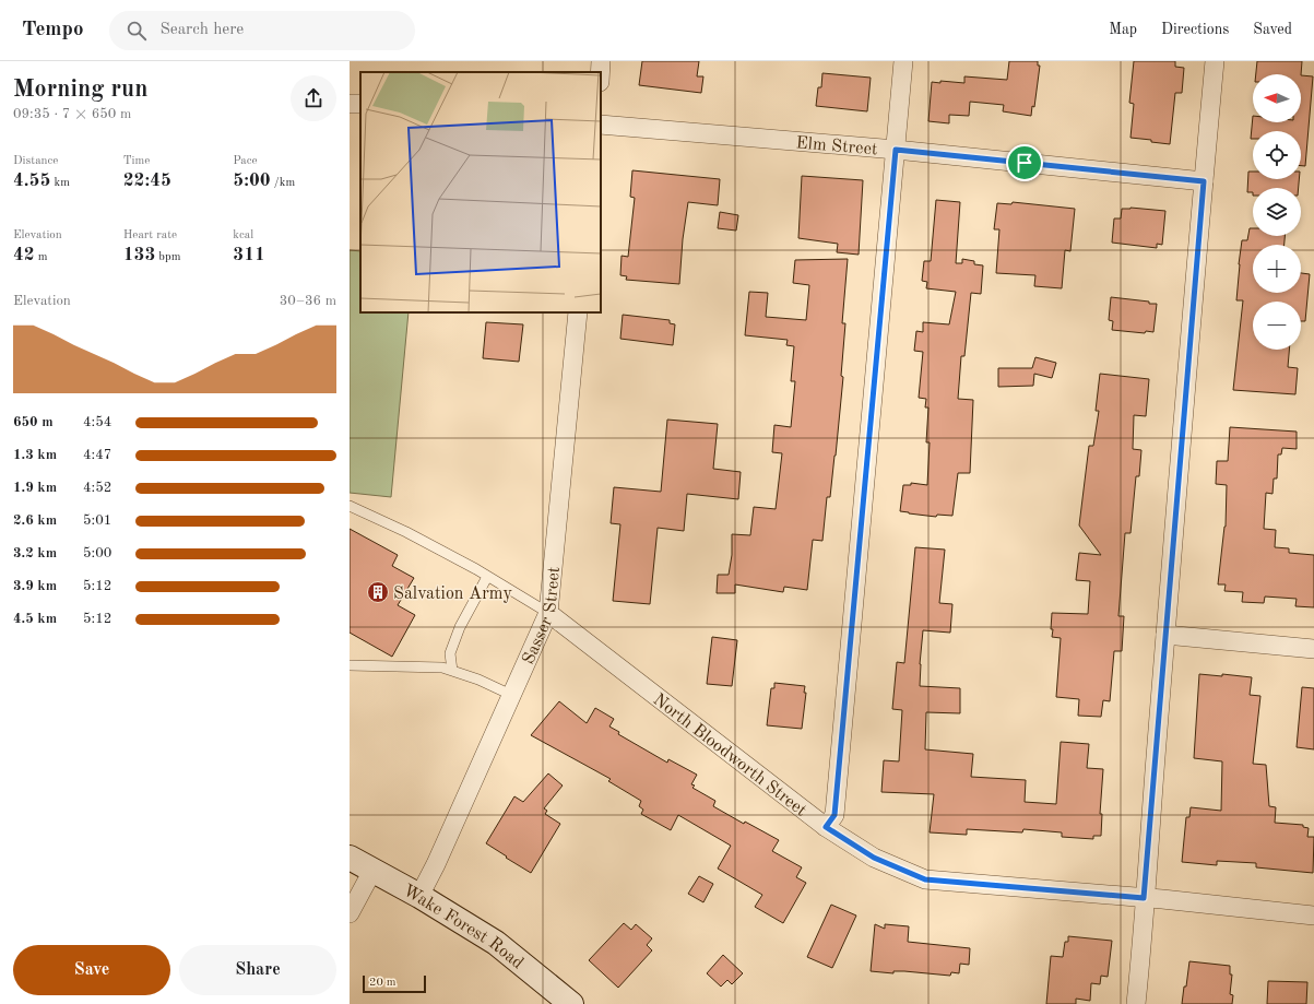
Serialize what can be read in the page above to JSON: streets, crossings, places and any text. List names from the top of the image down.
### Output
{
  "streets": {
    "main road": ["Wake Forest Road"],
    "street": ["Elm Street", "Sasser Street", "North Bloodworth Street"]
  },
  "crossings": [
    ["Sasser Street", "North Bloodworth Street"],
    ["Sasser Street", "Wake Forest Road"]
  ],
  "places": {
    "building": ["Salvation Army"]
  },
  "scale_bar": "20 m",
  "north": "left",
  "page": {
    "header": "Tempo",
    "search": "Search here",
    "nav": ["Map", "Directions", "Saved"],
    "heading": ["Morning run", "09:35 · 7 × 650 m"],
    "map_buttons": ["+", "−"],
    "stats": [
      ["Distance", "4.55 km"],
      ["Time", "22:45"],
      ["Pace", "5:00 /km"],
      ["Elevation", "42 m"],
      ["Heart rate", "133 bpm"],
      ["kcal", "311"]
    ],
    "chart": ["Elevation", "30–36 m"],
    "list": [
      {
        "name": "650 m",
        "note": "4:54"
      },
      {
        "name": "1.3 km",
        "note": "4:47"
      },
      {
        "name": "1.9 km",
        "note": "4:52"
      },
      {
        "name": "2.6 km",
        "note": "5:01"
      },
      {
        "name": "3.2 km",
        "note": "5:00"
      },
      {
        "name": "3.9 km",
        "note": "5:12"
      },
      {
        "name": "4.5 km",
        "note": "5:12"
      }
    ],
    "buttons": ["Save", "Share"],
    "scale": "20 m"
  }
}
